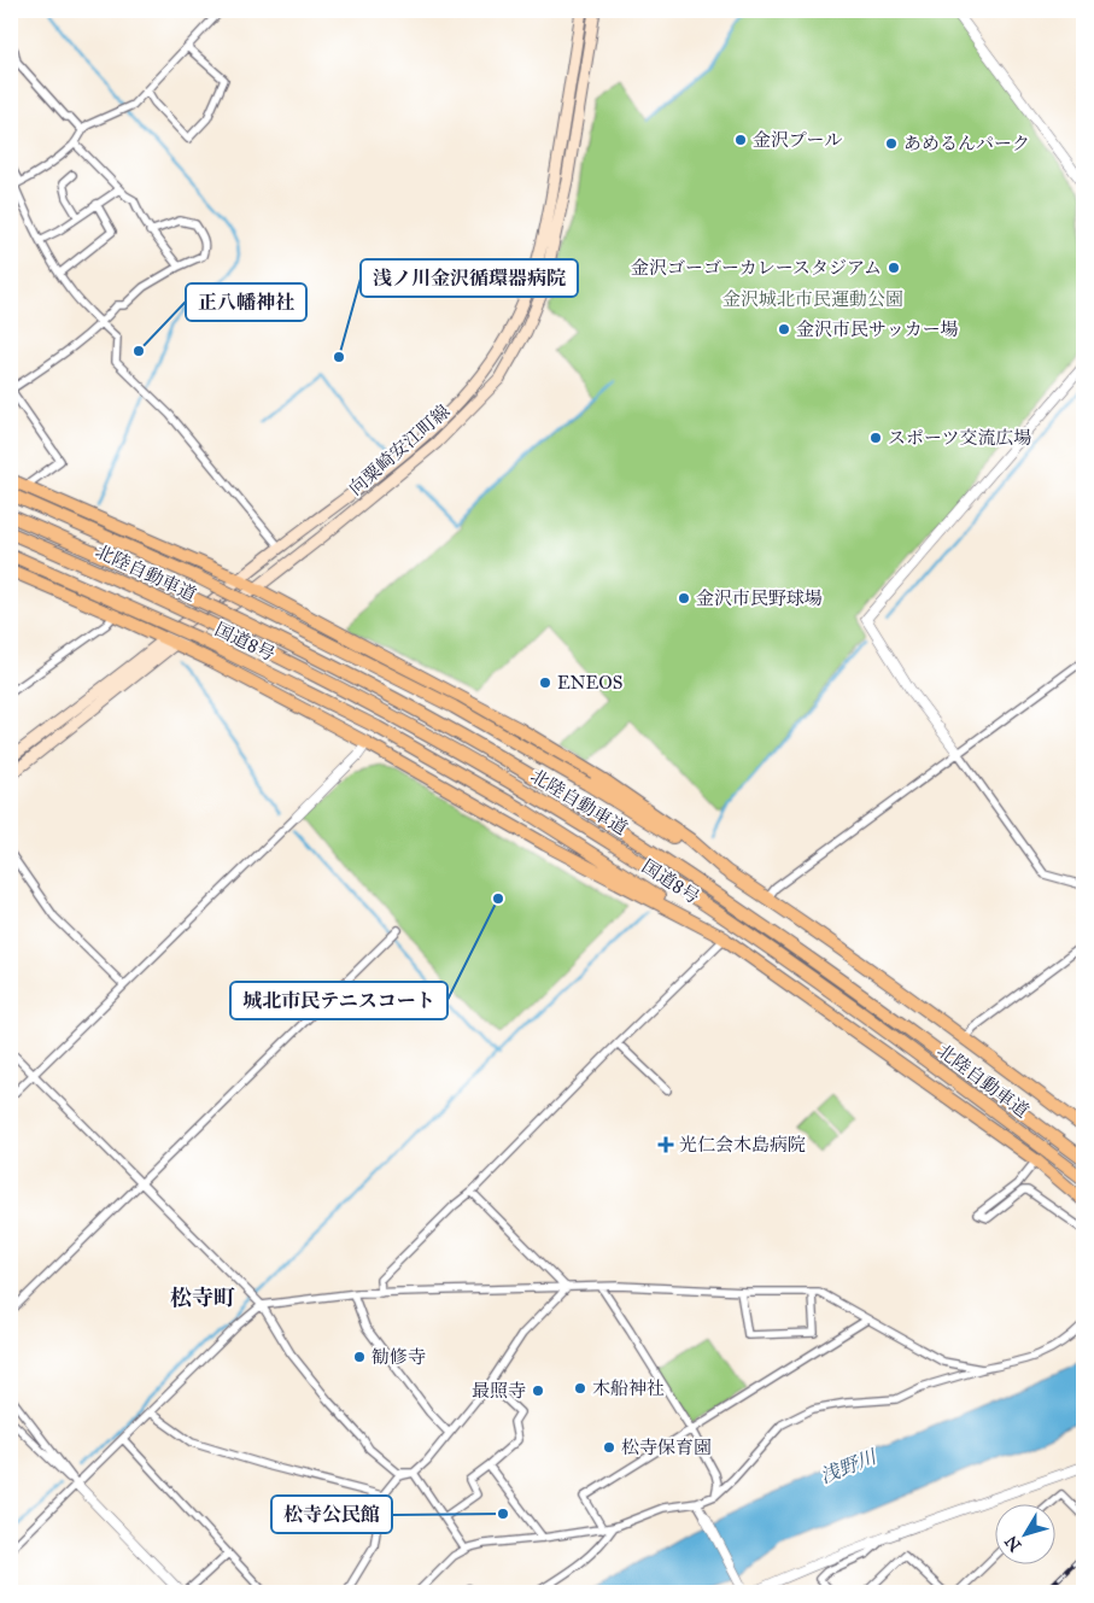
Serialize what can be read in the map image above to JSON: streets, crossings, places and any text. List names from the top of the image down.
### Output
{
  "streets": {
    "highway": ["北陸自動車道", "国道8号"],
    "main road": ["向粟崎安江町線"]
  },
  "districts": ["松寺町"],
  "water": ["浅野川"],
  "parks": ["金沢城北市民運動公園"],
  "places": {
    "other": [
      "金沢プール",
      "あめるんパーク",
      "金沢ゴーゴーカレースタジアム",
      "金沢市民サッカー場",
      "正八幡神社",
      "浅ノ川金沢循環器病院",
      "スポーツ交流広場",
      "金沢市民野球場",
      "ENEOS",
      "城北市民テニスコート",
      "勧修寺",
      "木船神社",
      "最照寺",
      "松寺保育園",
      "松寺公民館"
    ],
    "health": ["光仁会木島病院"]
  },
  "north": "bottom left"
}
